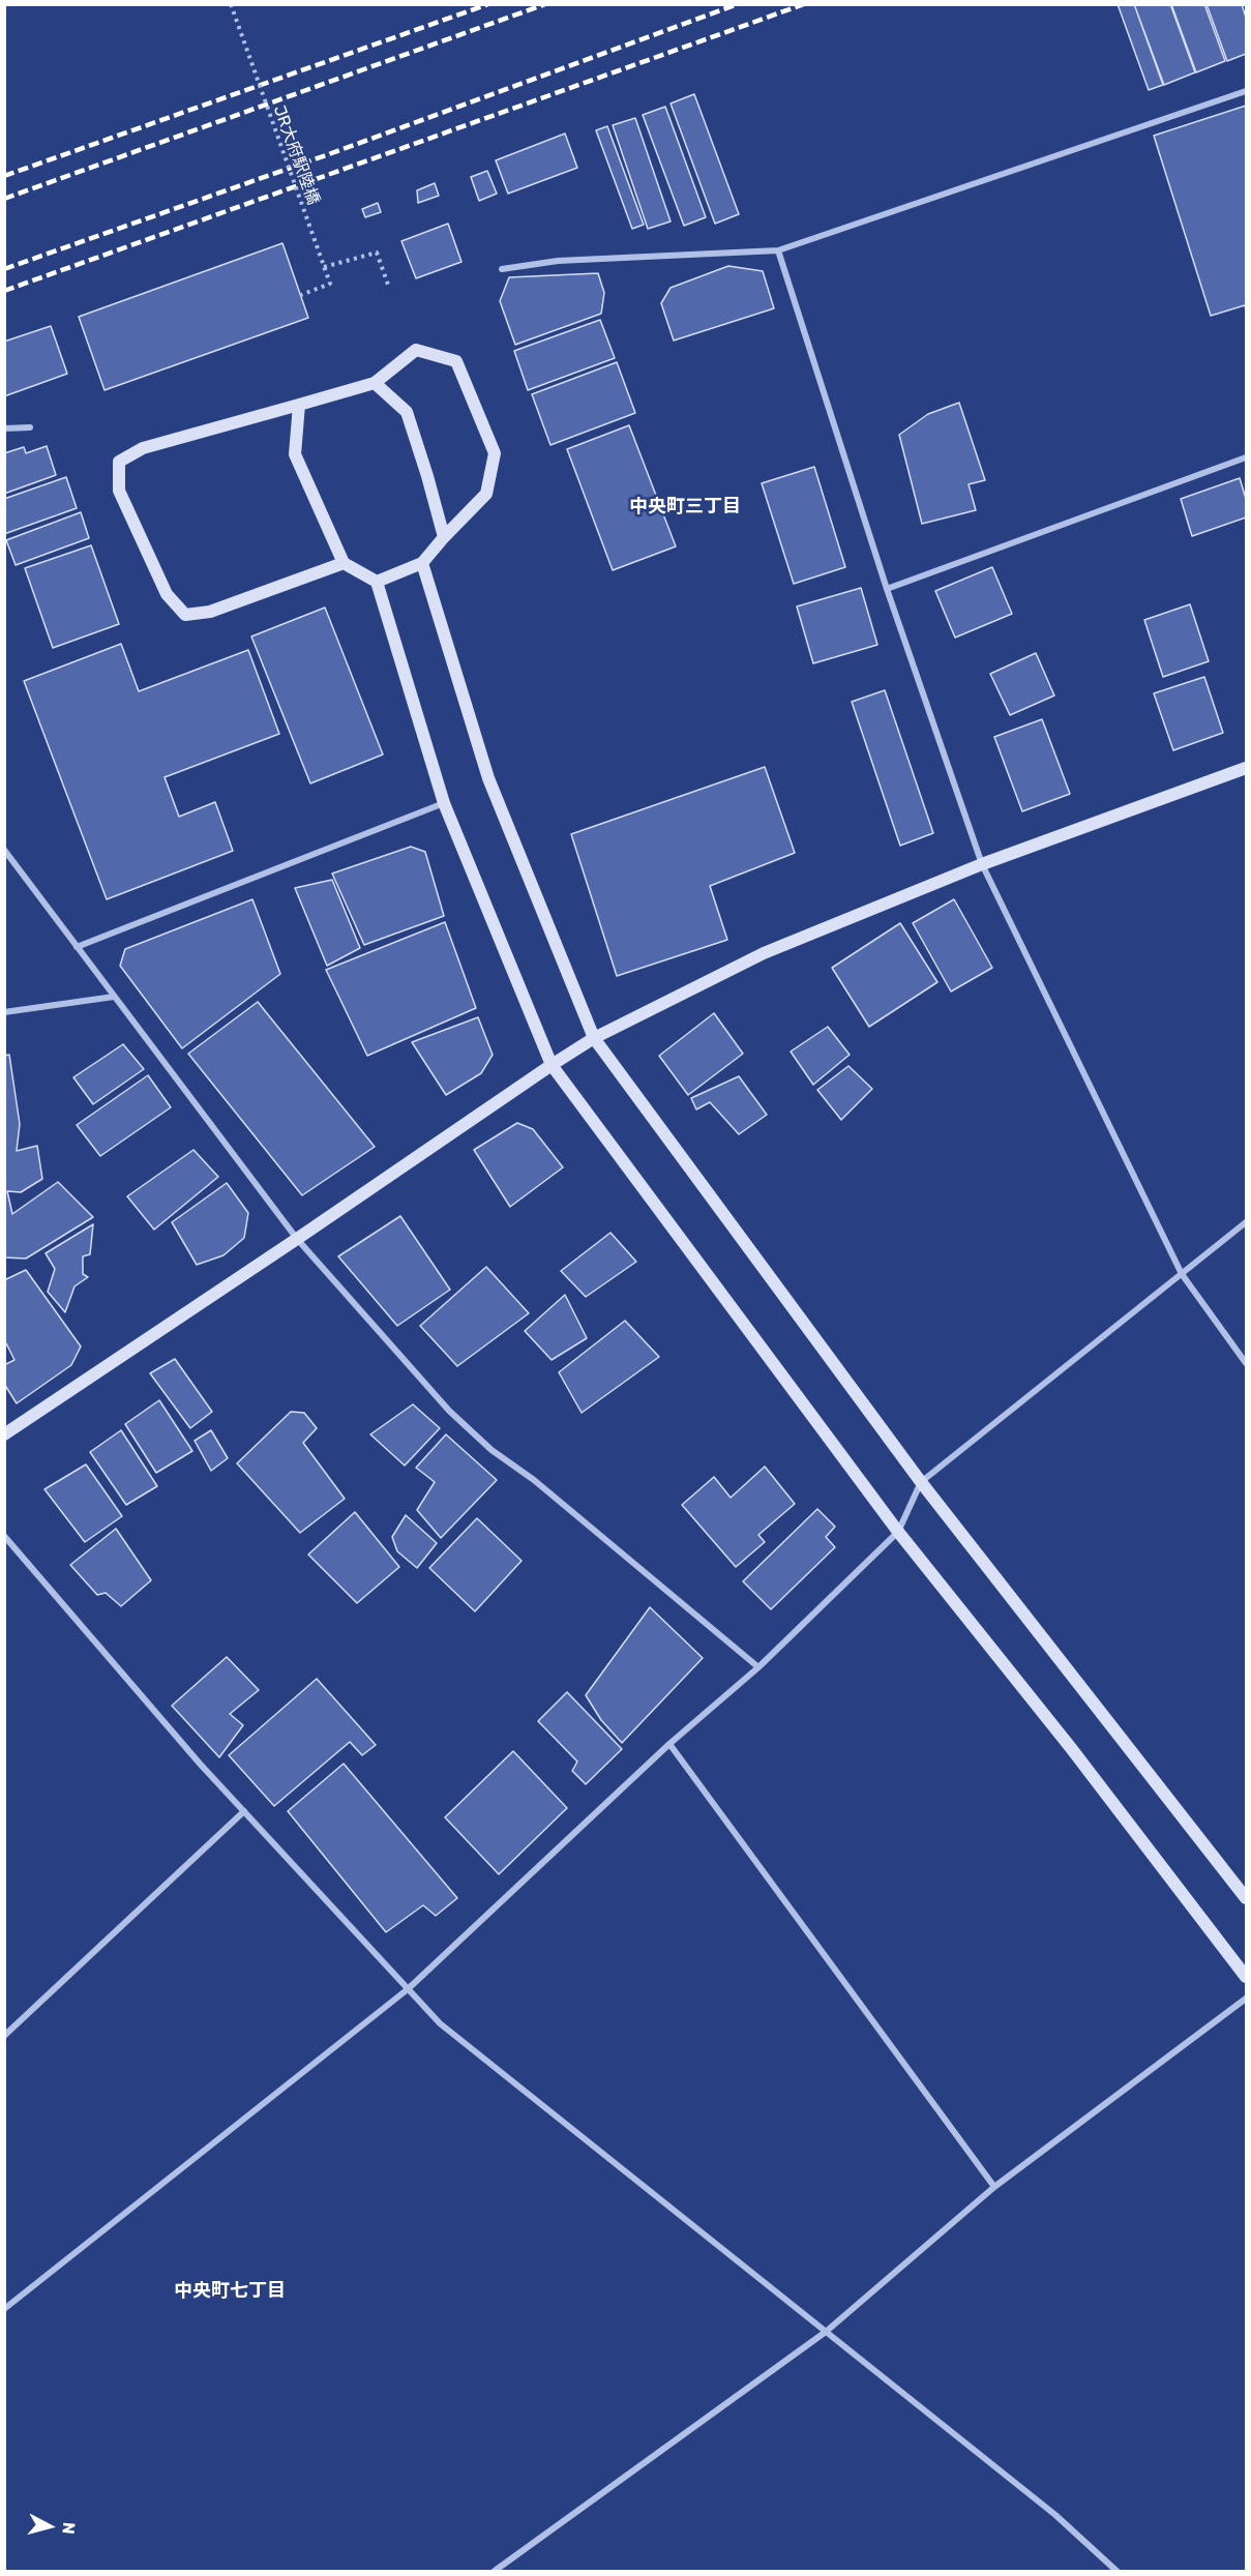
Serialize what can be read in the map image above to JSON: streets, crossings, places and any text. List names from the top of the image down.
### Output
{
  "streets": {
    "path": ["JR大府駅陸橋"]
  },
  "districts": ["中央町三丁目", "中央町七丁目"],
  "north": "right"
}
